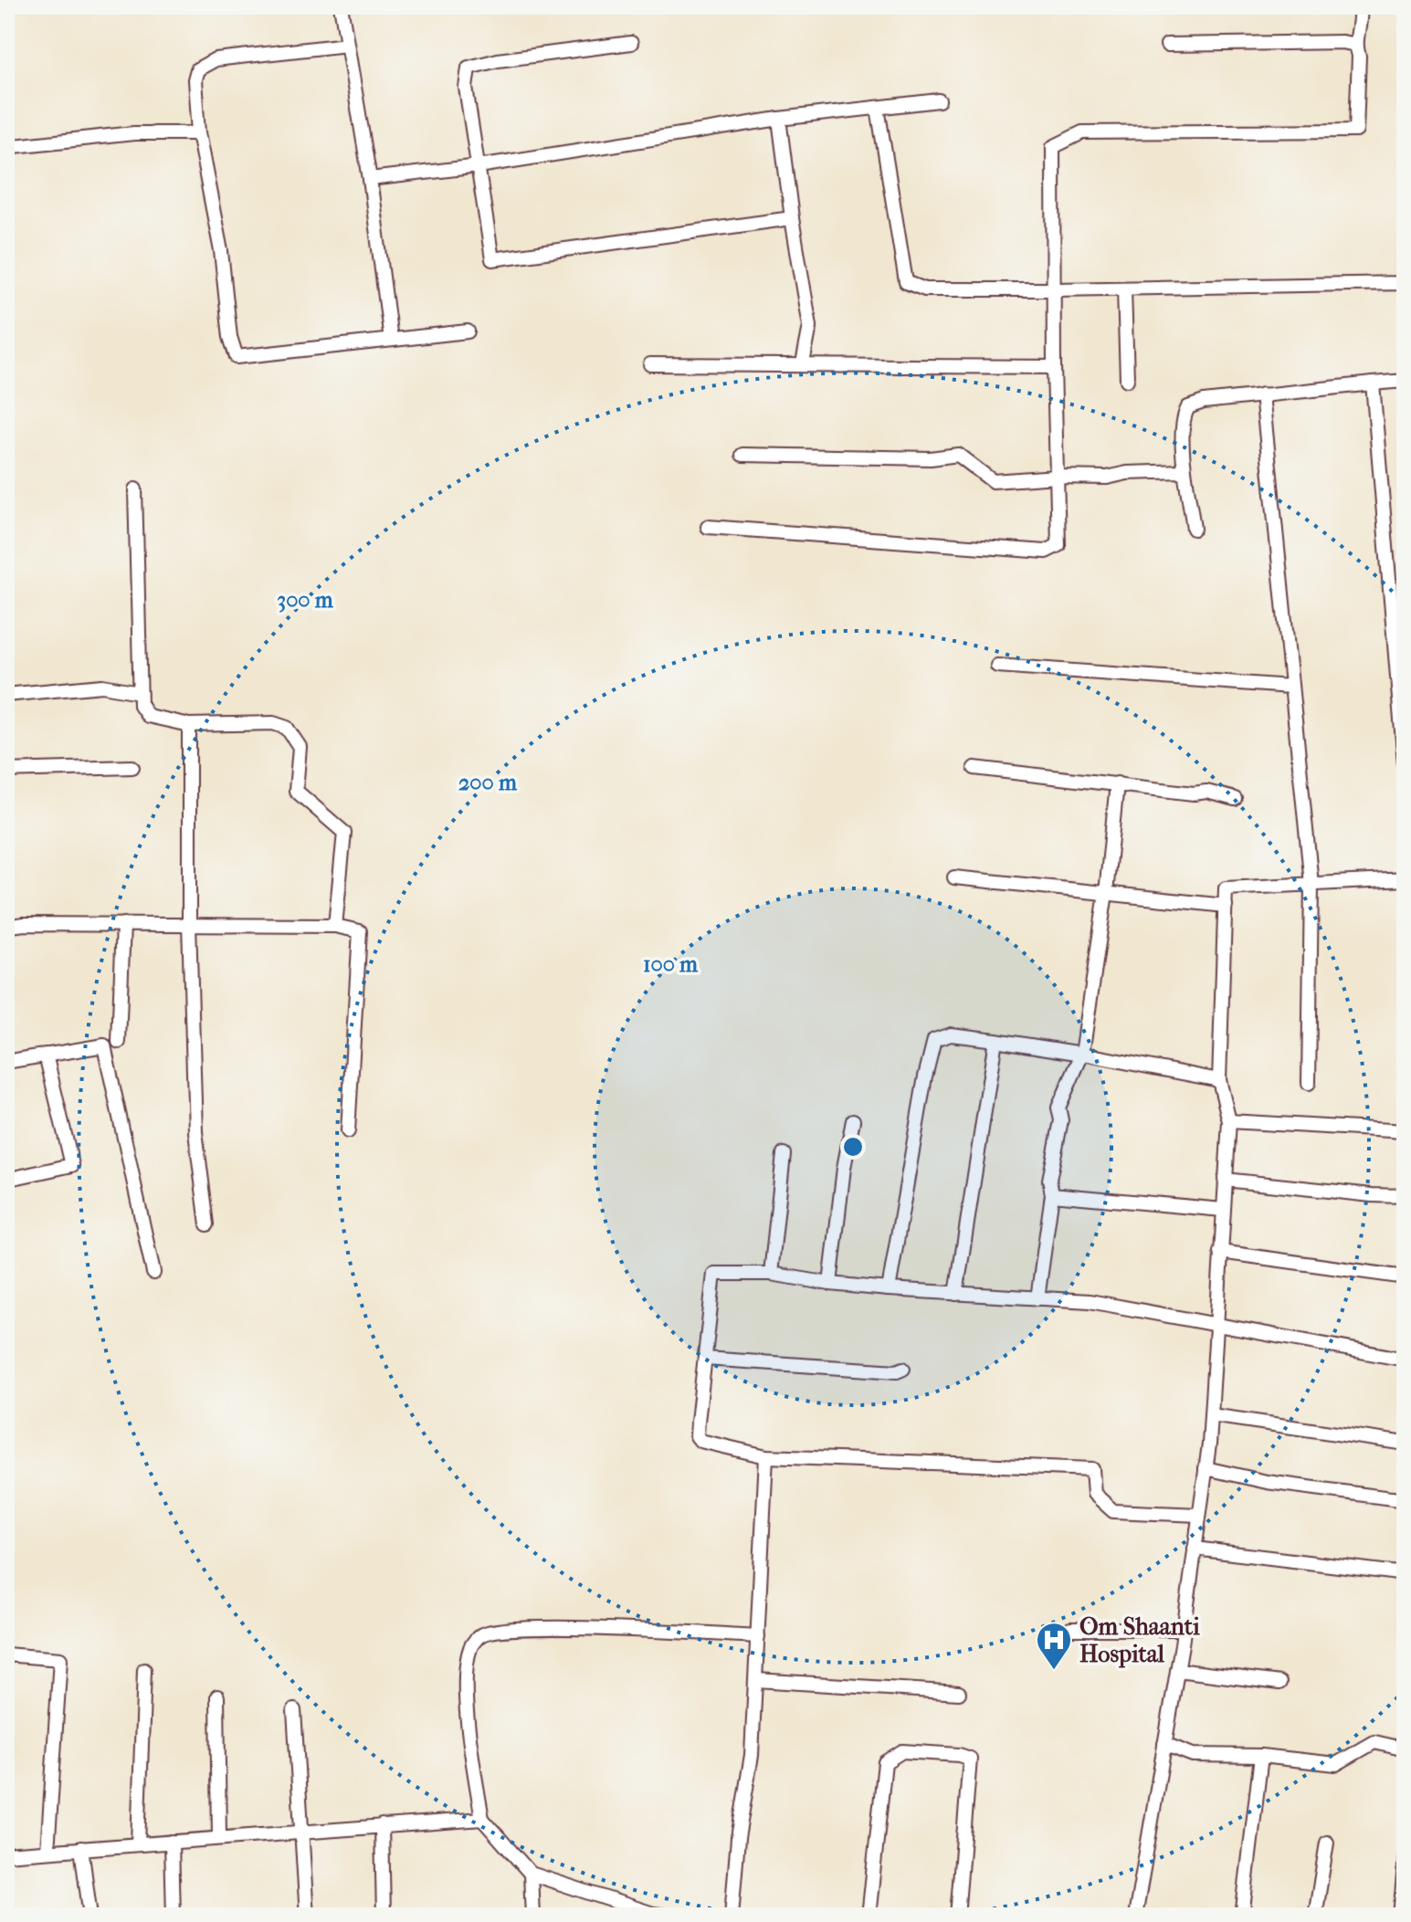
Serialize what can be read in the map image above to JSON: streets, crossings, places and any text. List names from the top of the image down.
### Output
{
  "places": {
    "hospital": ["Om Shaanti Hospital"]
  },
  "rings": ["300 m", "200 m", "100 m"]
}
